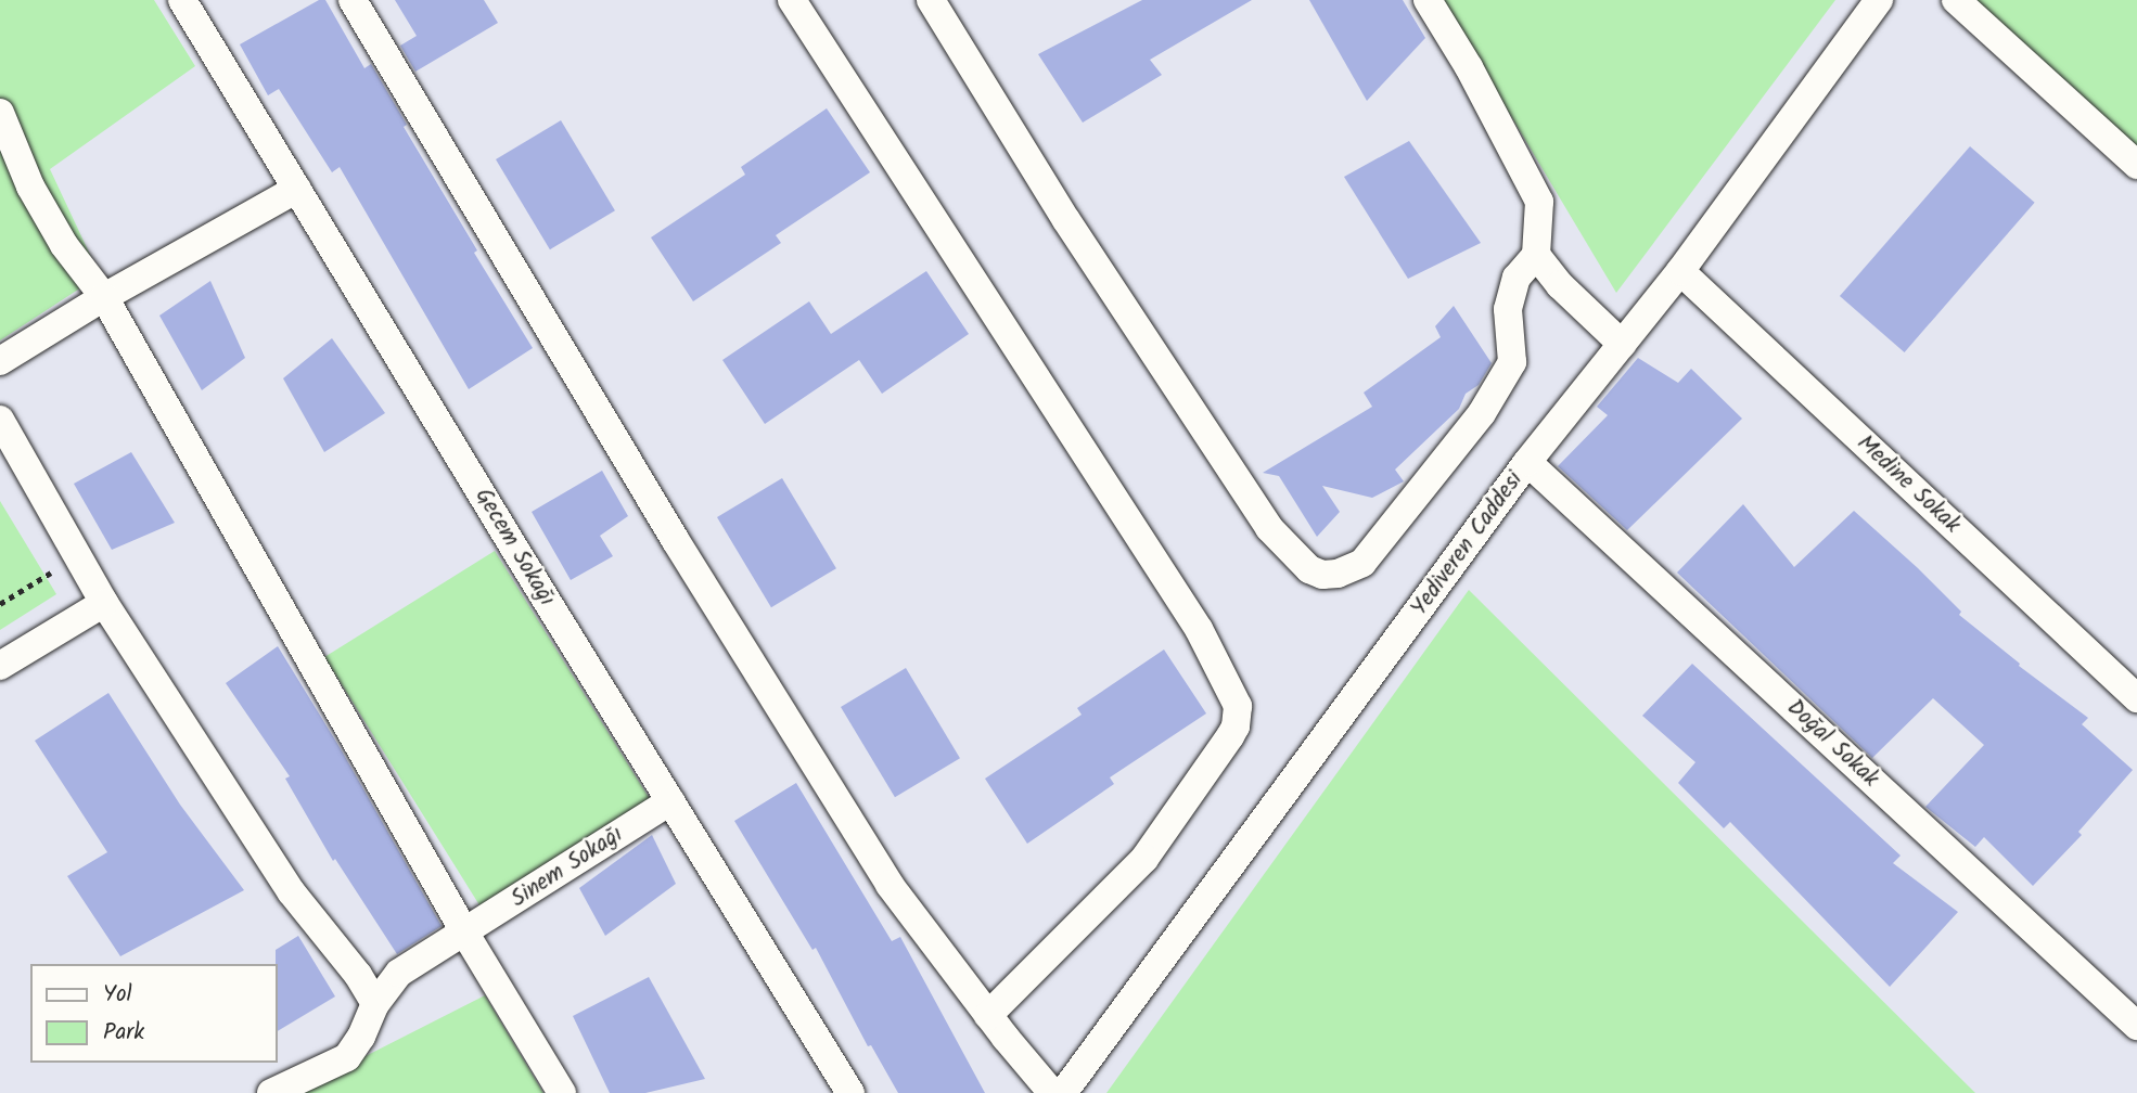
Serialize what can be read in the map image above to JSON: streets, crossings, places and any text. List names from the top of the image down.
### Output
{
  "streets": {
    "street": [
      "Medine Sokak",
      "Yediveren Caddesi",
      "Gecem Sokağı",
      "Doğal Sokak",
      "Sinem Sokağı"
    ]
  },
  "crossings": [
    ["Medine Sokak", "Yediveren Caddesi"],
    ["Yediveren Caddesi", "Doğal Sokak"],
    ["Gecem Sokağı", "Sinem Sokağı"]
  ],
  "legend": ["Yol", "Park"]
}
